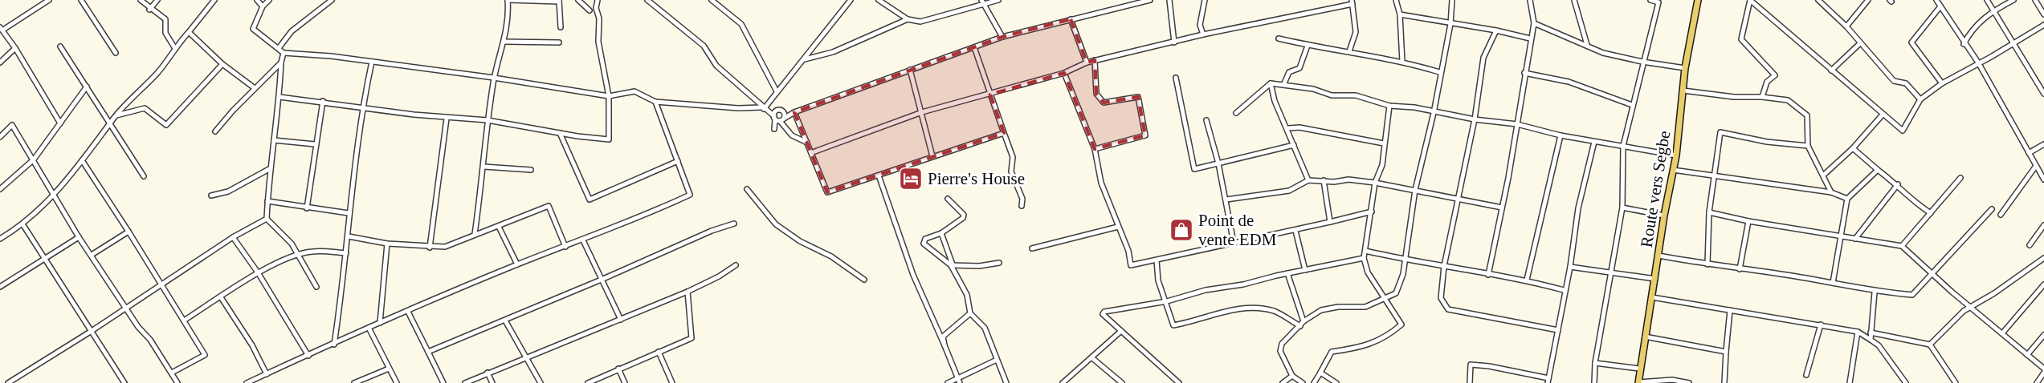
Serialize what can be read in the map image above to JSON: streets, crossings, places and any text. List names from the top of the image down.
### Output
{
  "streets": {
    "main road": ["Route vers Segbe"]
  },
  "places": {
    "hotel": ["Pierre's House"],
    "shop": ["Point de vente EDM"]
  }
}
